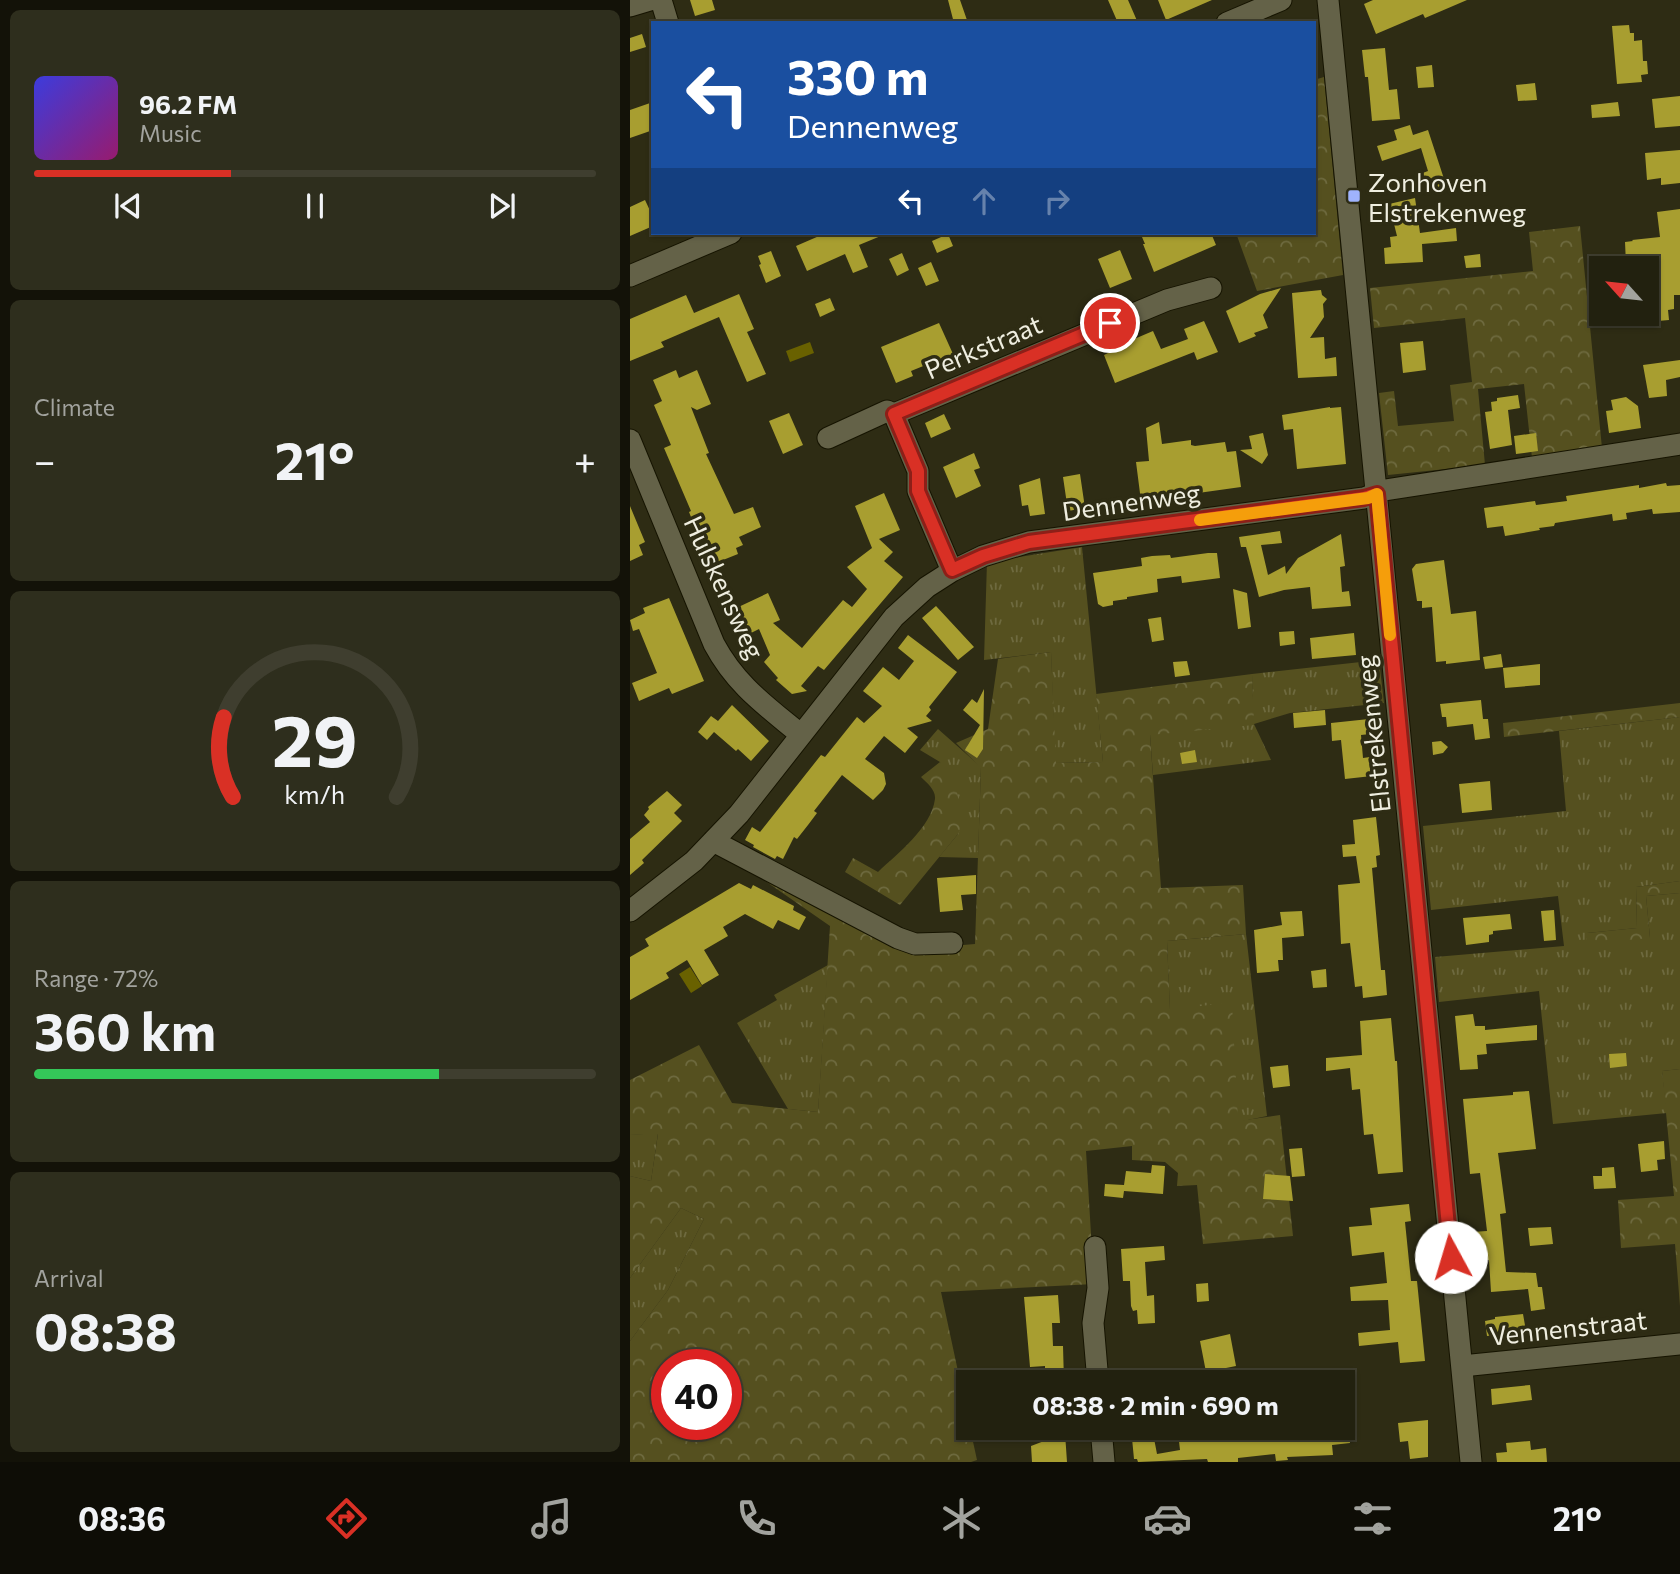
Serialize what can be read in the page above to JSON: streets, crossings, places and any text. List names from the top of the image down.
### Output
{
  "streets": {
    "street": [
      "Perkstraat",
      "Dennenweg",
      "Hulskensweg",
      "Elstrekenweg",
      "Vennenstraat"
    ]
  },
  "crossings": [
    ["Dennenweg", "Hulskensweg"],
    ["Dennenweg", "Elstrekenweg"],
    ["Elstrekenweg", "Vennenstraat"]
  ],
  "places": {
    "transit": ["Zonhoven Elstrekenweg"]
  },
  "north": "top left",
  "page": {
    "turn": ["330 m", "Dennenweg"],
    "song": ["96.2 FM", "Music"],
    "tile": [
      "Climate",
      ["Range · 72%", "360 km"],
      ["Arrival", "08:38"]
    ],
    "heat": ["−", "21°", "+"],
    "limit": "40",
    "trip": "08:38 · 2 min · 690 m",
    "tabs": ["08:36", "21°"],
    "gauge": ["29", "km/h"]
  }
}
